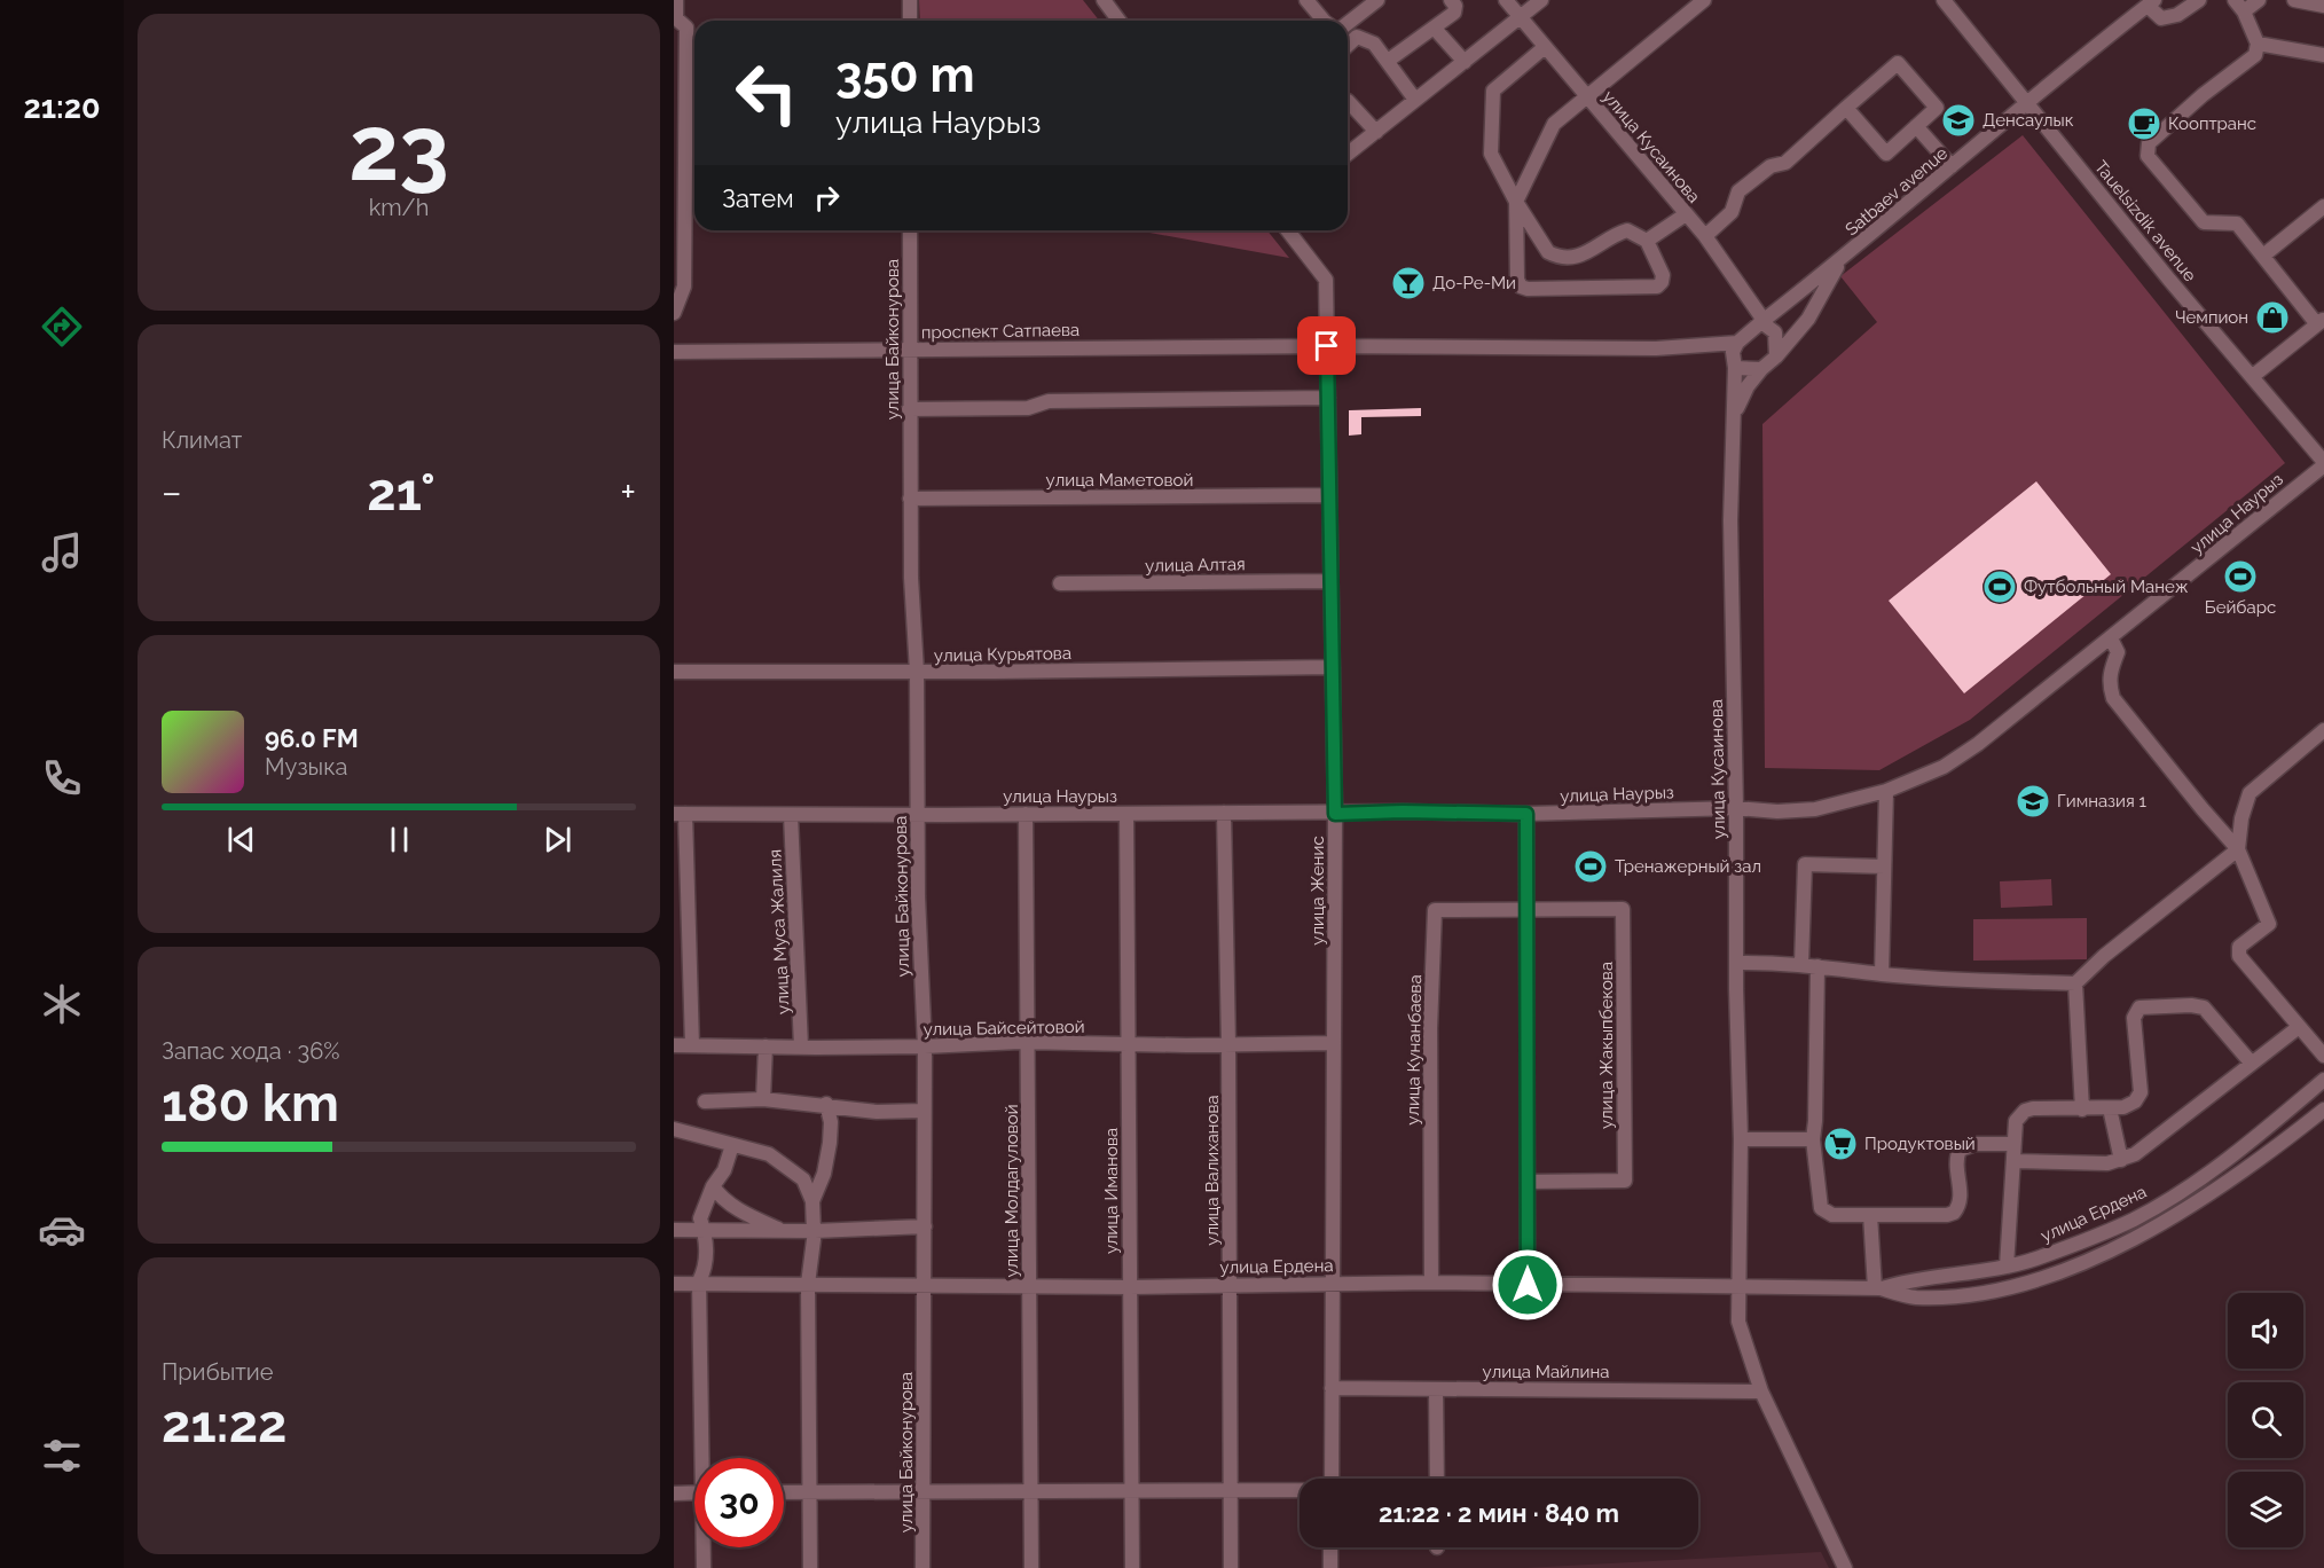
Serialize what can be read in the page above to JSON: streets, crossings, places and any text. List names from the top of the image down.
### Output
{
  "streets": {
    "street": [
      "улица Кусаинова",
      "Satbaev avenue",
      "Tauelsizdik avenue",
      "проспект Сатпаева",
      "улица Байконурова",
      "улица Маметовой",
      "улица Наурыз",
      "улица Алтая",
      "улица Курьятова",
      "улица Женис",
      "улица Муса Жалиля",
      "улица Байсейтовой",
      "улица Жакыпбекова",
      "улица Кунанбаева",
      "улица Валиханова",
      "улица Молдагуловой",
      "улица Иманова",
      "улица Ердена",
      "улица Майлина"
    ]
  },
  "crossings": [
    ["улица Кусаинова", "Satbaev avenue"],
    ["улица Кусаинова", "улица Наурыз"],
    ["улица Кусаинова", "улица Ердена"],
    ["улица Кусаинова", "улица Майлина"],
    ["Satbaev avenue", "Tauelsizdik avenue"],
    ["Tauelsizdik avenue", "улица Наурыз"],
    ["проспект Сатпаева", "улица Байконурова"],
    ["проспект Сатпаева", "улица Женис"],
    ["улица Байконурова", "улица Маметовой"],
    ["улица Байконурова", "улица Наурыз"],
    ["улица Байконурова", "улица Курьятова"],
    ["улица Байконурова", "улица Байсейтовой"],
    ["улица Байконурова", "улица Ердена"],
    ["улица Маметовой", "улица Женис"],
    ["улица Наурыз", "улица Женис"],
    ["улица Наурыз", "улица Муса Жалиля"],
    ["улица Наурыз", "улица Валиханова"],
    ["улица Наурыз", "улица Молдагуловой"],
    ["улица Наурыз", "улица Иманова"],
    ["улица Алтая", "улица Женис"],
    ["улица Курьятова", "улица Женис"],
    ["улица Женис", "улица Байсейтовой"],
    ["улица Женис", "улица Ердена"],
    ["улица Женис", "улица Майлина"],
    ["улица Муса Жалиля", "улица Байсейтовой"],
    ["улица Байсейтовой", "улица Валиханова"],
    ["улица Байсейтовой", "улица Молдагуловой"],
    ["улица Байсейтовой", "улица Иманова"],
    ["улица Жакыпбекова", "улица Кунанбаева"],
    ["улица Кунанбаева", "улица Ердена"],
    ["улица Валиханова", "улица Ердена"],
    ["улица Молдагуловой", "улица Ердена"],
    ["улица Иманова", "улица Ердена"]
  ],
  "places": {
    "school or university": ["Денсаулык", "Гимназия 1"],
    "cafe": ["Кооптранс"],
    "bar": ["До-Ре-Ми"],
    "shop": ["Чемпион"],
    "sports": ["Бейбарс", "Футбольный Манеж", "Тренажерный зал"],
    "supermarket": ["Продуктовый"]
  },
  "page": {
    "tabs": "21:20",
    "tile": [
      ["23", "km/h"],
      "Климат",
      ["Запас хода · 36%", "180 km"],
      ["Прибытие", "21:22"]
    ],
    "turn": ["350 m", "улица Наурыз"],
    "then": "Затем",
    "heat": ["−", "21°", "+"],
    "song": ["96.0 FM", "Музыка"],
    "limit": "30",
    "trip": "21:22 · 2 мин · 840 m"
  }
}
